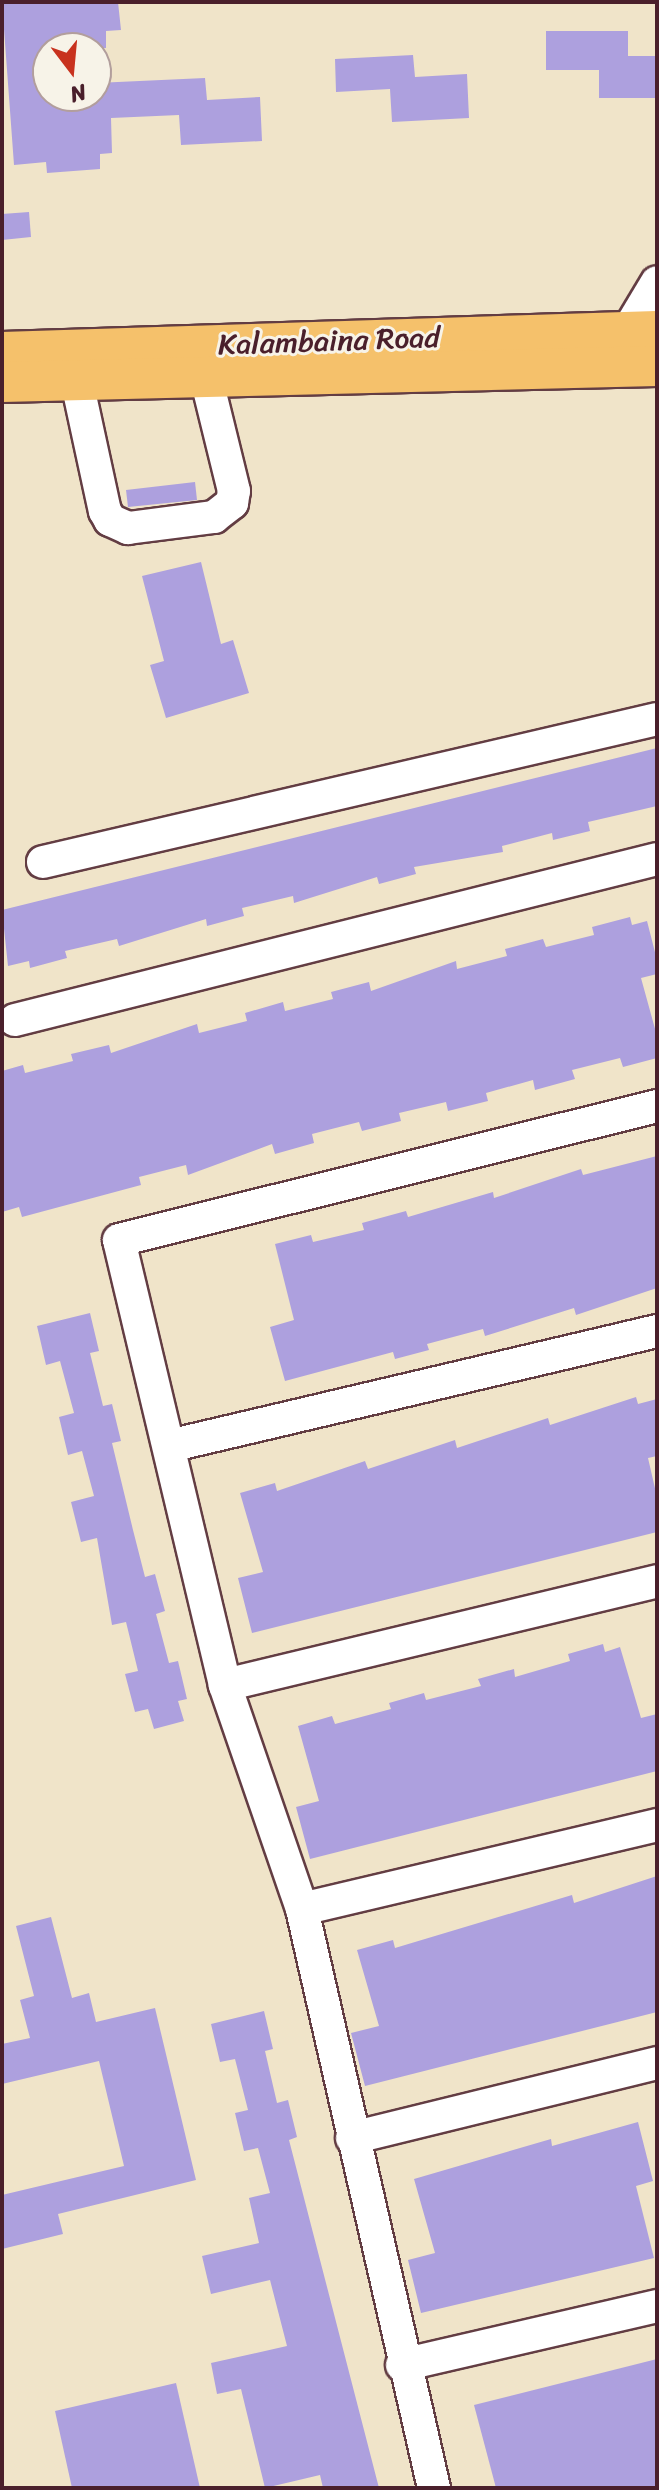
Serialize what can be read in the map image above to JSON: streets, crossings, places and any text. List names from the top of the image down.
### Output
{
  "streets": {
    "main road": ["Kalambaina Road"]
  },
  "north": "bottom"
}
